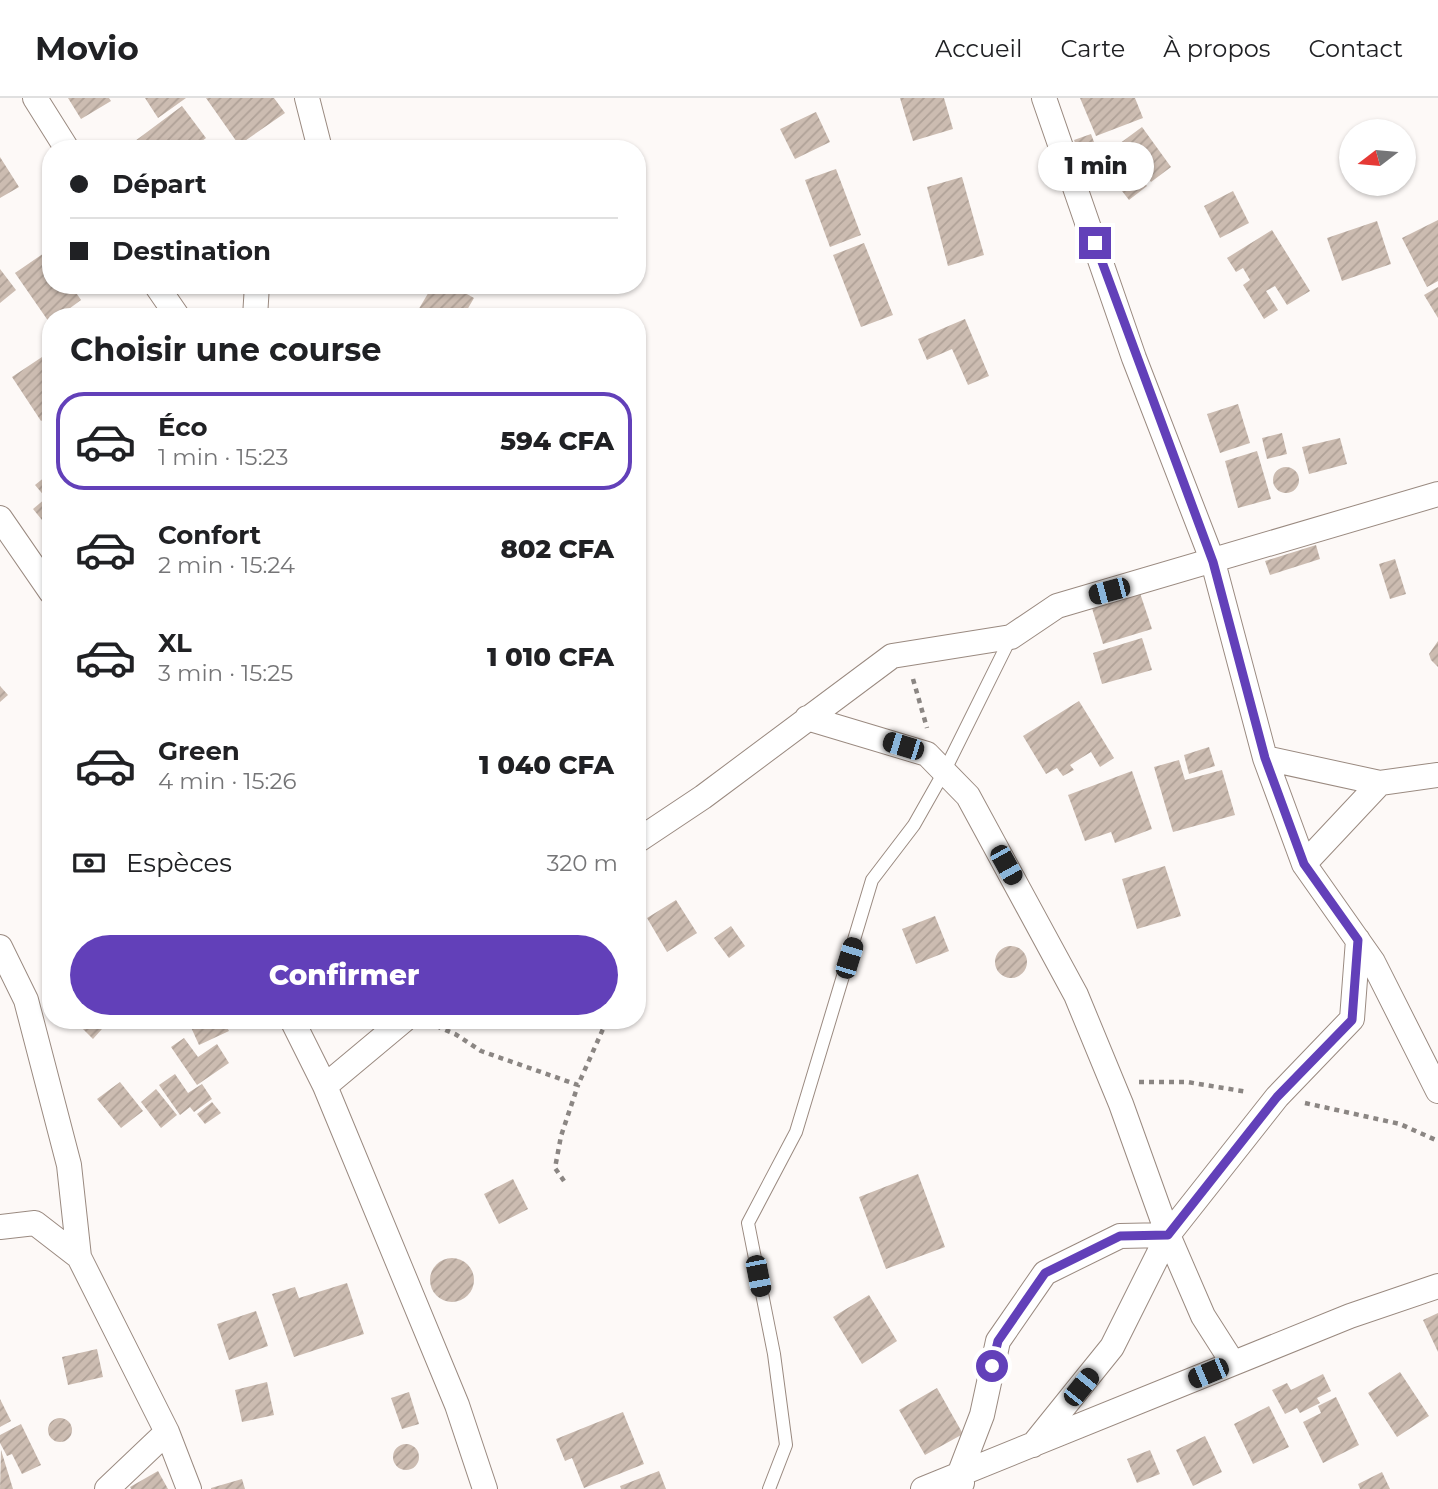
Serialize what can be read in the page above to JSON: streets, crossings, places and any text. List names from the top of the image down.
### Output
{
  "north": "left",
  "page": {
    "header": "Movio",
    "nav": [
      "Accueil",
      "Carte",
      "À propos",
      "Contact"
    ],
    "banner": ["Départ", "Destination"],
    "bubble": "1 min",
    "heading": "Choisir une course",
    "list": [
      {
        "name": "Éco",
        "note": "1 min · 15:23",
        "value": "594 CFA"
      },
      {
        "name": "Confort",
        "note": "2 min · 15:24",
        "value": "802 CFA"
      },
      {
        "name": "XL",
        "note": "3 min · 15:25",
        "value": "1 010 CFA"
      },
      {
        "name": "Green",
        "note": "4 min · 15:26",
        "value": "1 040 CFA"
      }
    ],
    "pay": ["Espèces", "320 m"],
    "buttons": "Confirmer"
  }
}
